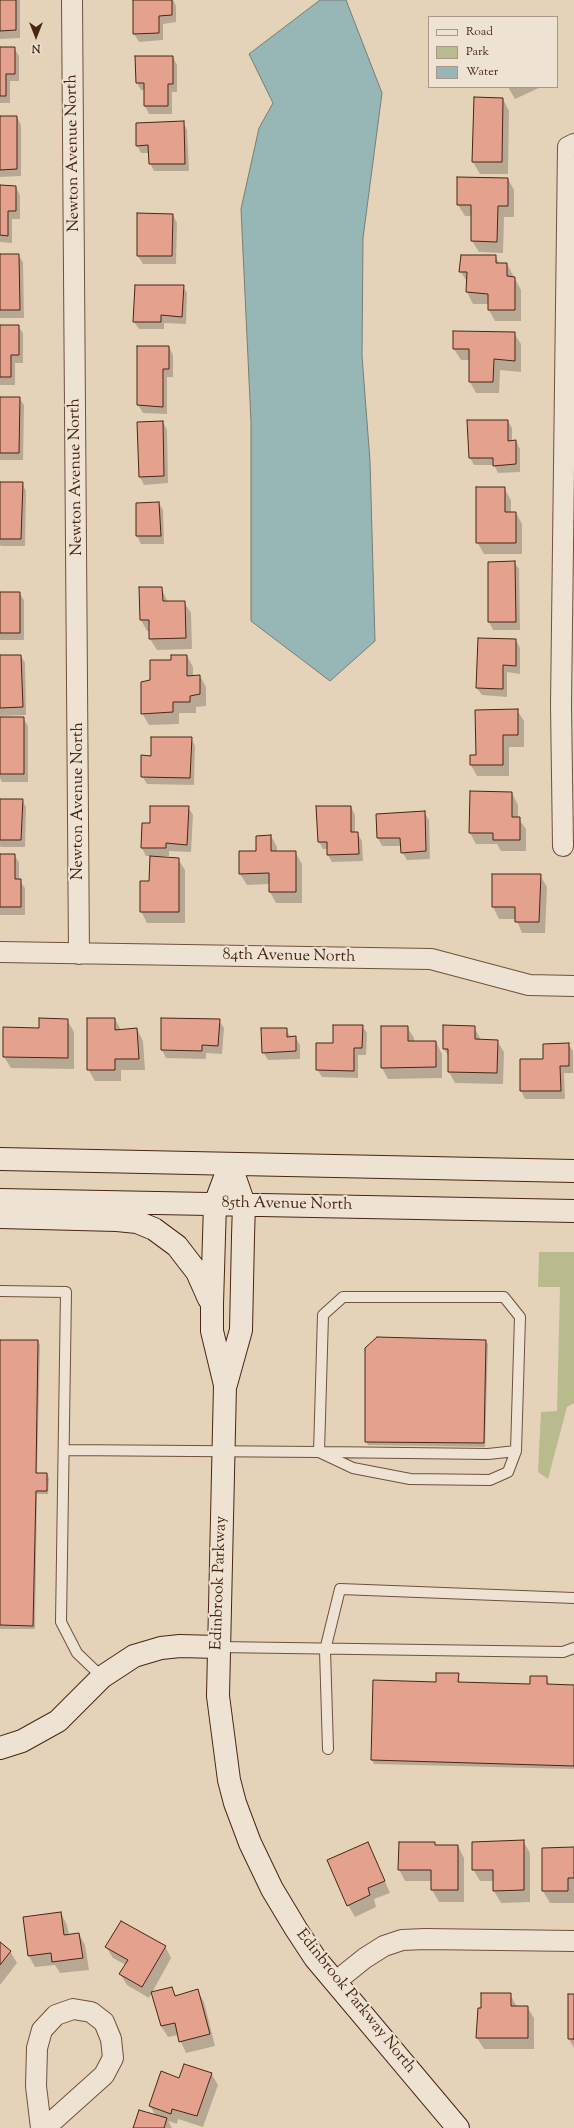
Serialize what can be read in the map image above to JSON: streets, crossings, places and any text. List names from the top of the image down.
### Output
{
  "streets": {
    "street": [
      "Newton Avenue North",
      "84th Avenue North",
      "85th Avenue North",
      "Edinbrook Parkway",
      "Edinbrook Parkway North"
    ]
  },
  "crossings": [
    ["Newton Avenue North", "84th Avenue North"],
    ["85th Avenue North", "Edinbrook Parkway"],
    ["Edinbrook Parkway", "Edinbrook Parkway North"]
  ],
  "legend": ["Road", "Park", "Water"],
  "north": "bottom"
}
